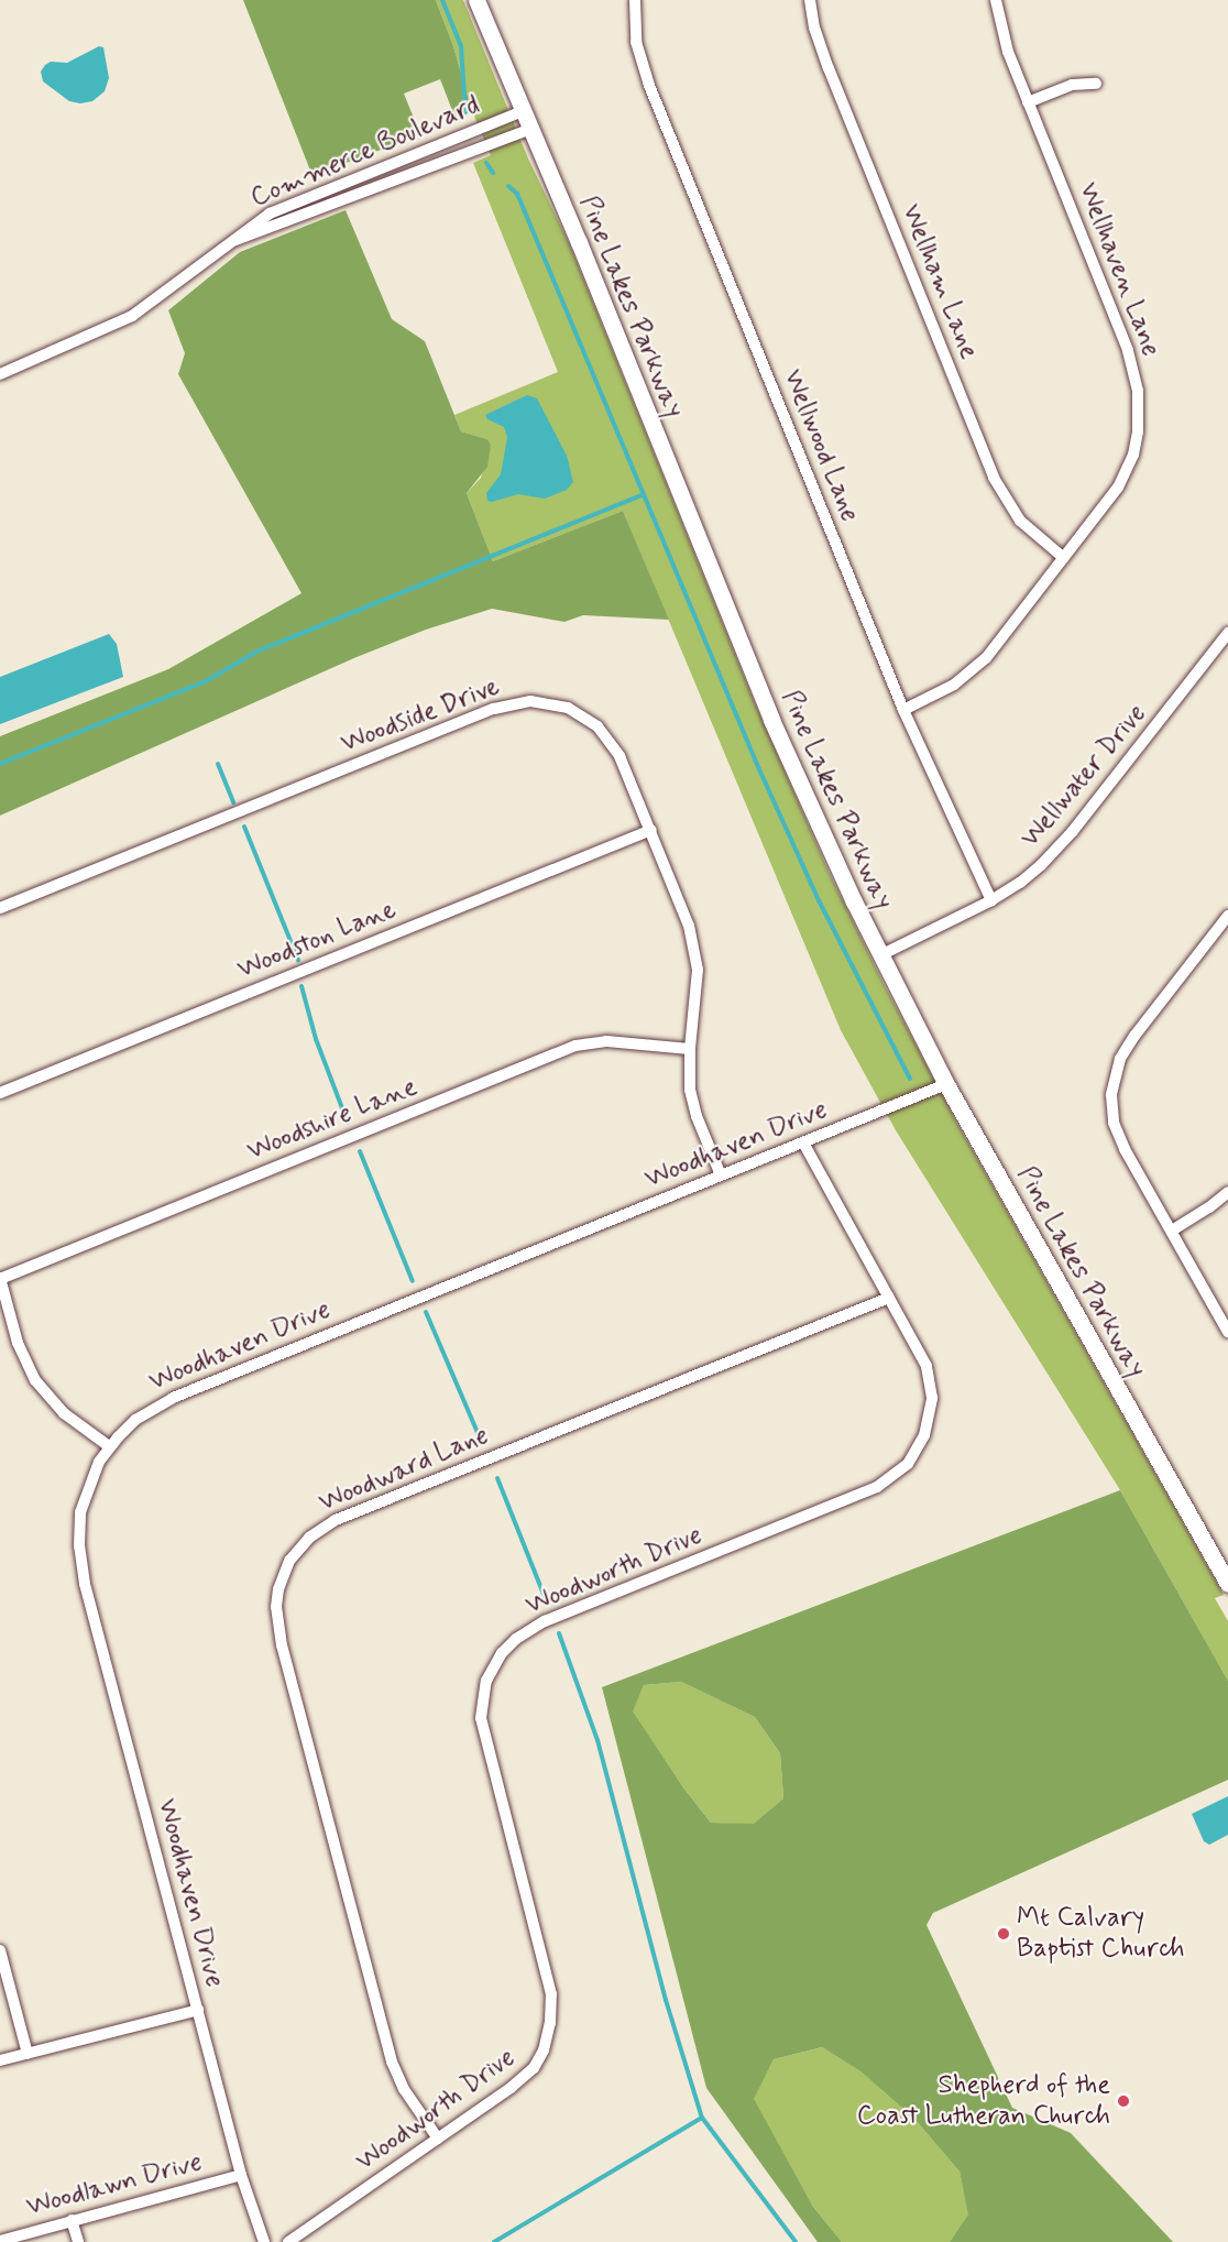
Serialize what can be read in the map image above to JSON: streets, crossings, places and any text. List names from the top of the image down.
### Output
{
  "streets": {
    "street": [
      "Commerce Boulevard",
      "Wellhaven Lane",
      "Wellham Lane",
      "Pine Lakes Parkway",
      "Wellwood Lane",
      "Woodside Drive",
      "Wellwater Drive",
      "Woodston Lane",
      "Woodshire Lane",
      "Woodhaven Drive",
      "Woodward Lane",
      "Woodworth Drive",
      "Woodlawn Drive"
    ]
  },
  "crossings": [
    ["Commerce Boulevard", "Pine Lakes Parkway"],
    ["Wellhaven Lane", "Wellham Lane"],
    ["Wellhaven Lane", "Wellwood Lane"],
    ["Pine Lakes Parkway", "Wellwater Drive"],
    ["Pine Lakes Parkway", "Woodhaven Drive"],
    ["Wellwood Lane", "Wellwater Drive"],
    ["Woodside Drive", "Woodston Lane"],
    ["Woodside Drive", "Woodshire Lane"],
    ["Woodside Drive", "Woodhaven Drive"],
    ["Woodhaven Drive", "Woodworth Drive"],
    ["Woodhaven Drive", "Woodlawn Drive"],
    ["Woodward Lane", "Woodworth Drive"]
  ],
  "places": ["Mt Calvary Baptist Church", "Shepherd of the Coast Lutheran Church"]
}
